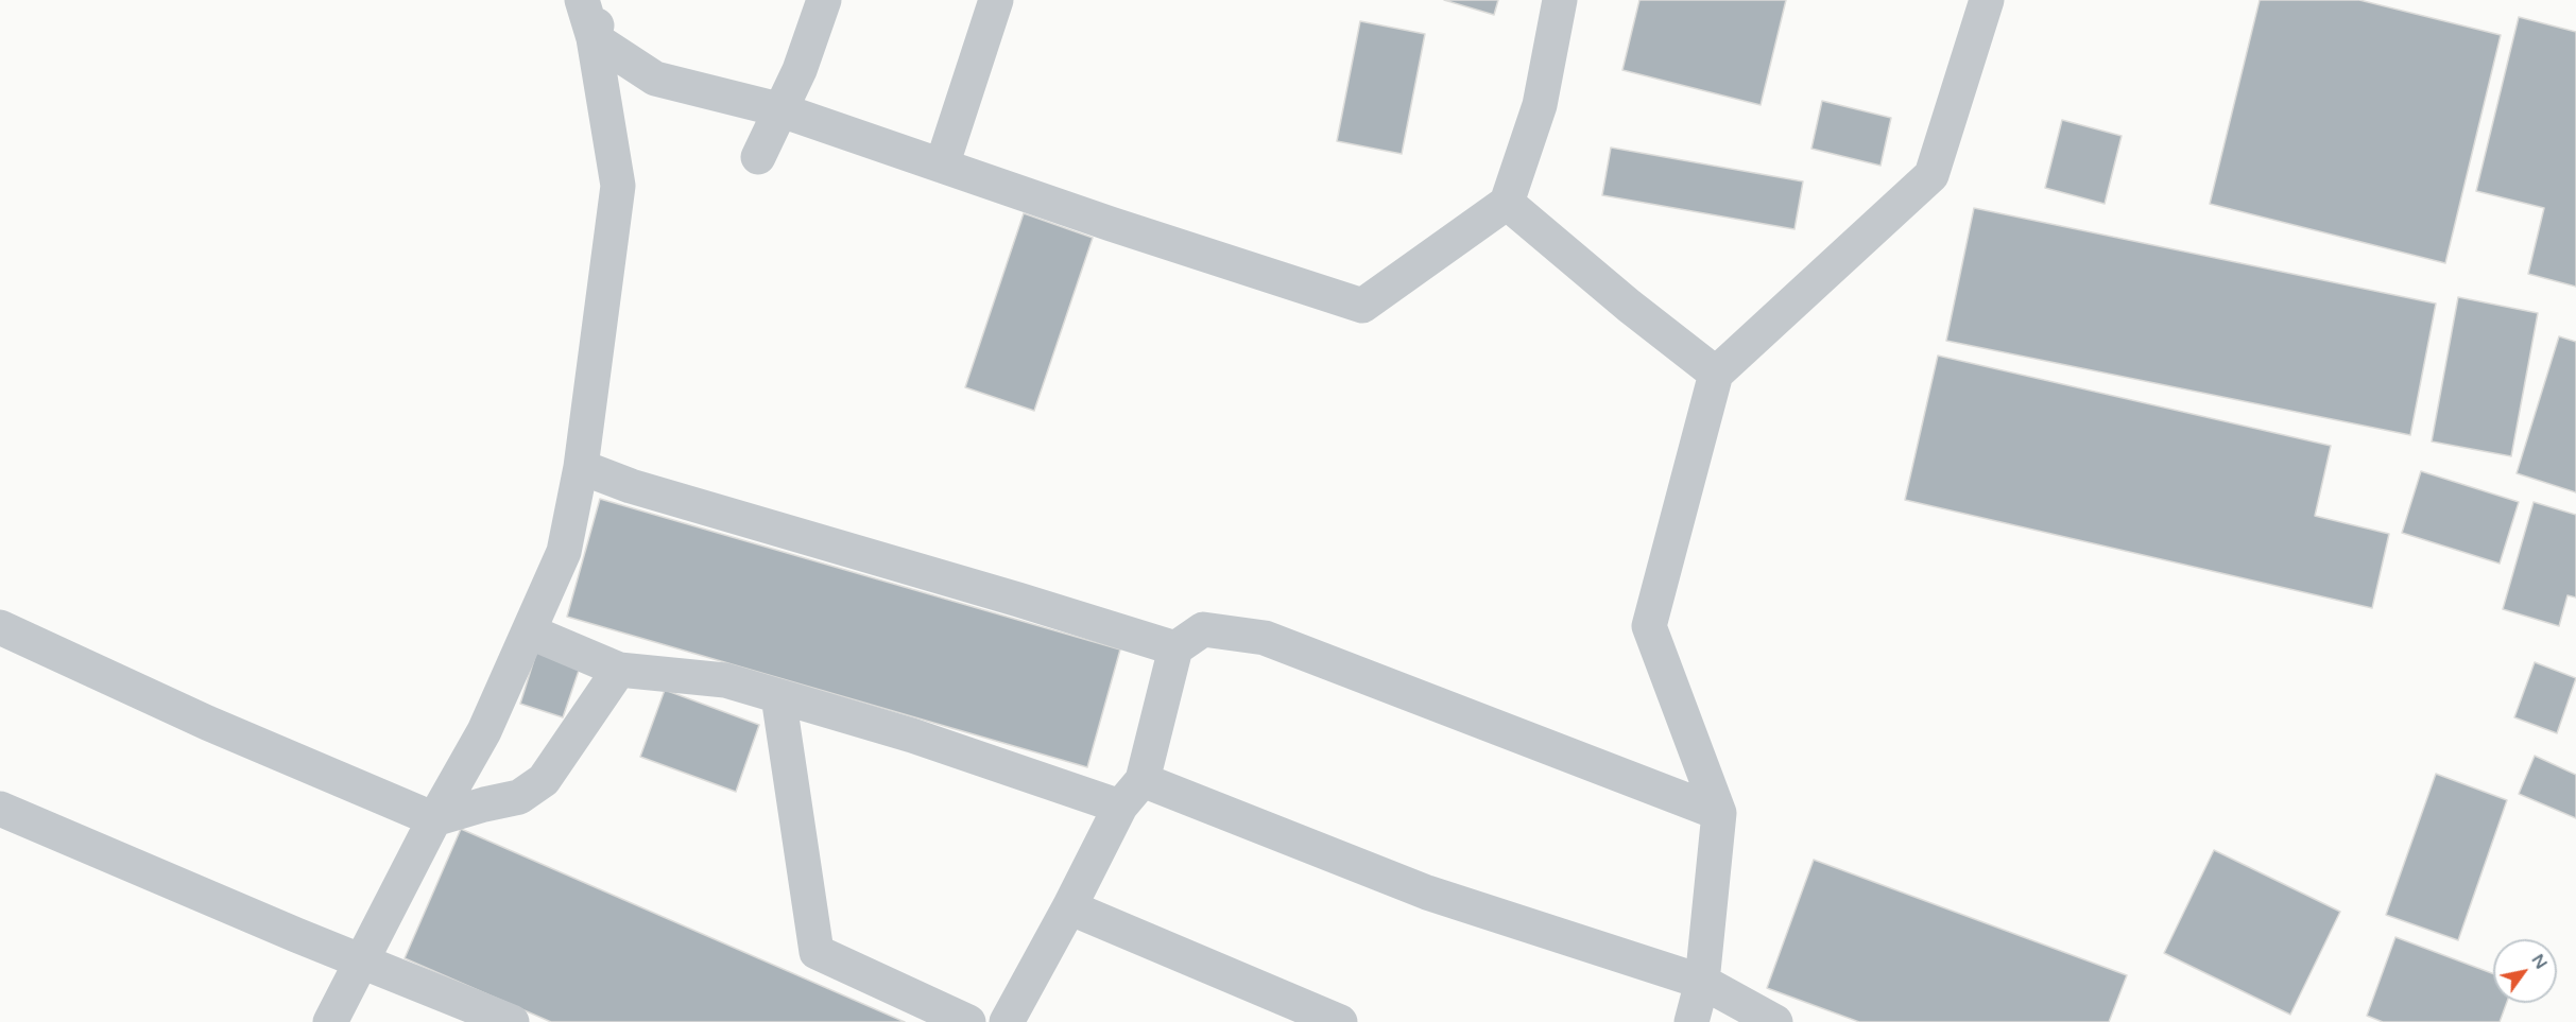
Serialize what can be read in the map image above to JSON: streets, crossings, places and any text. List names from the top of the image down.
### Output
{
  "north": "top right"
}
